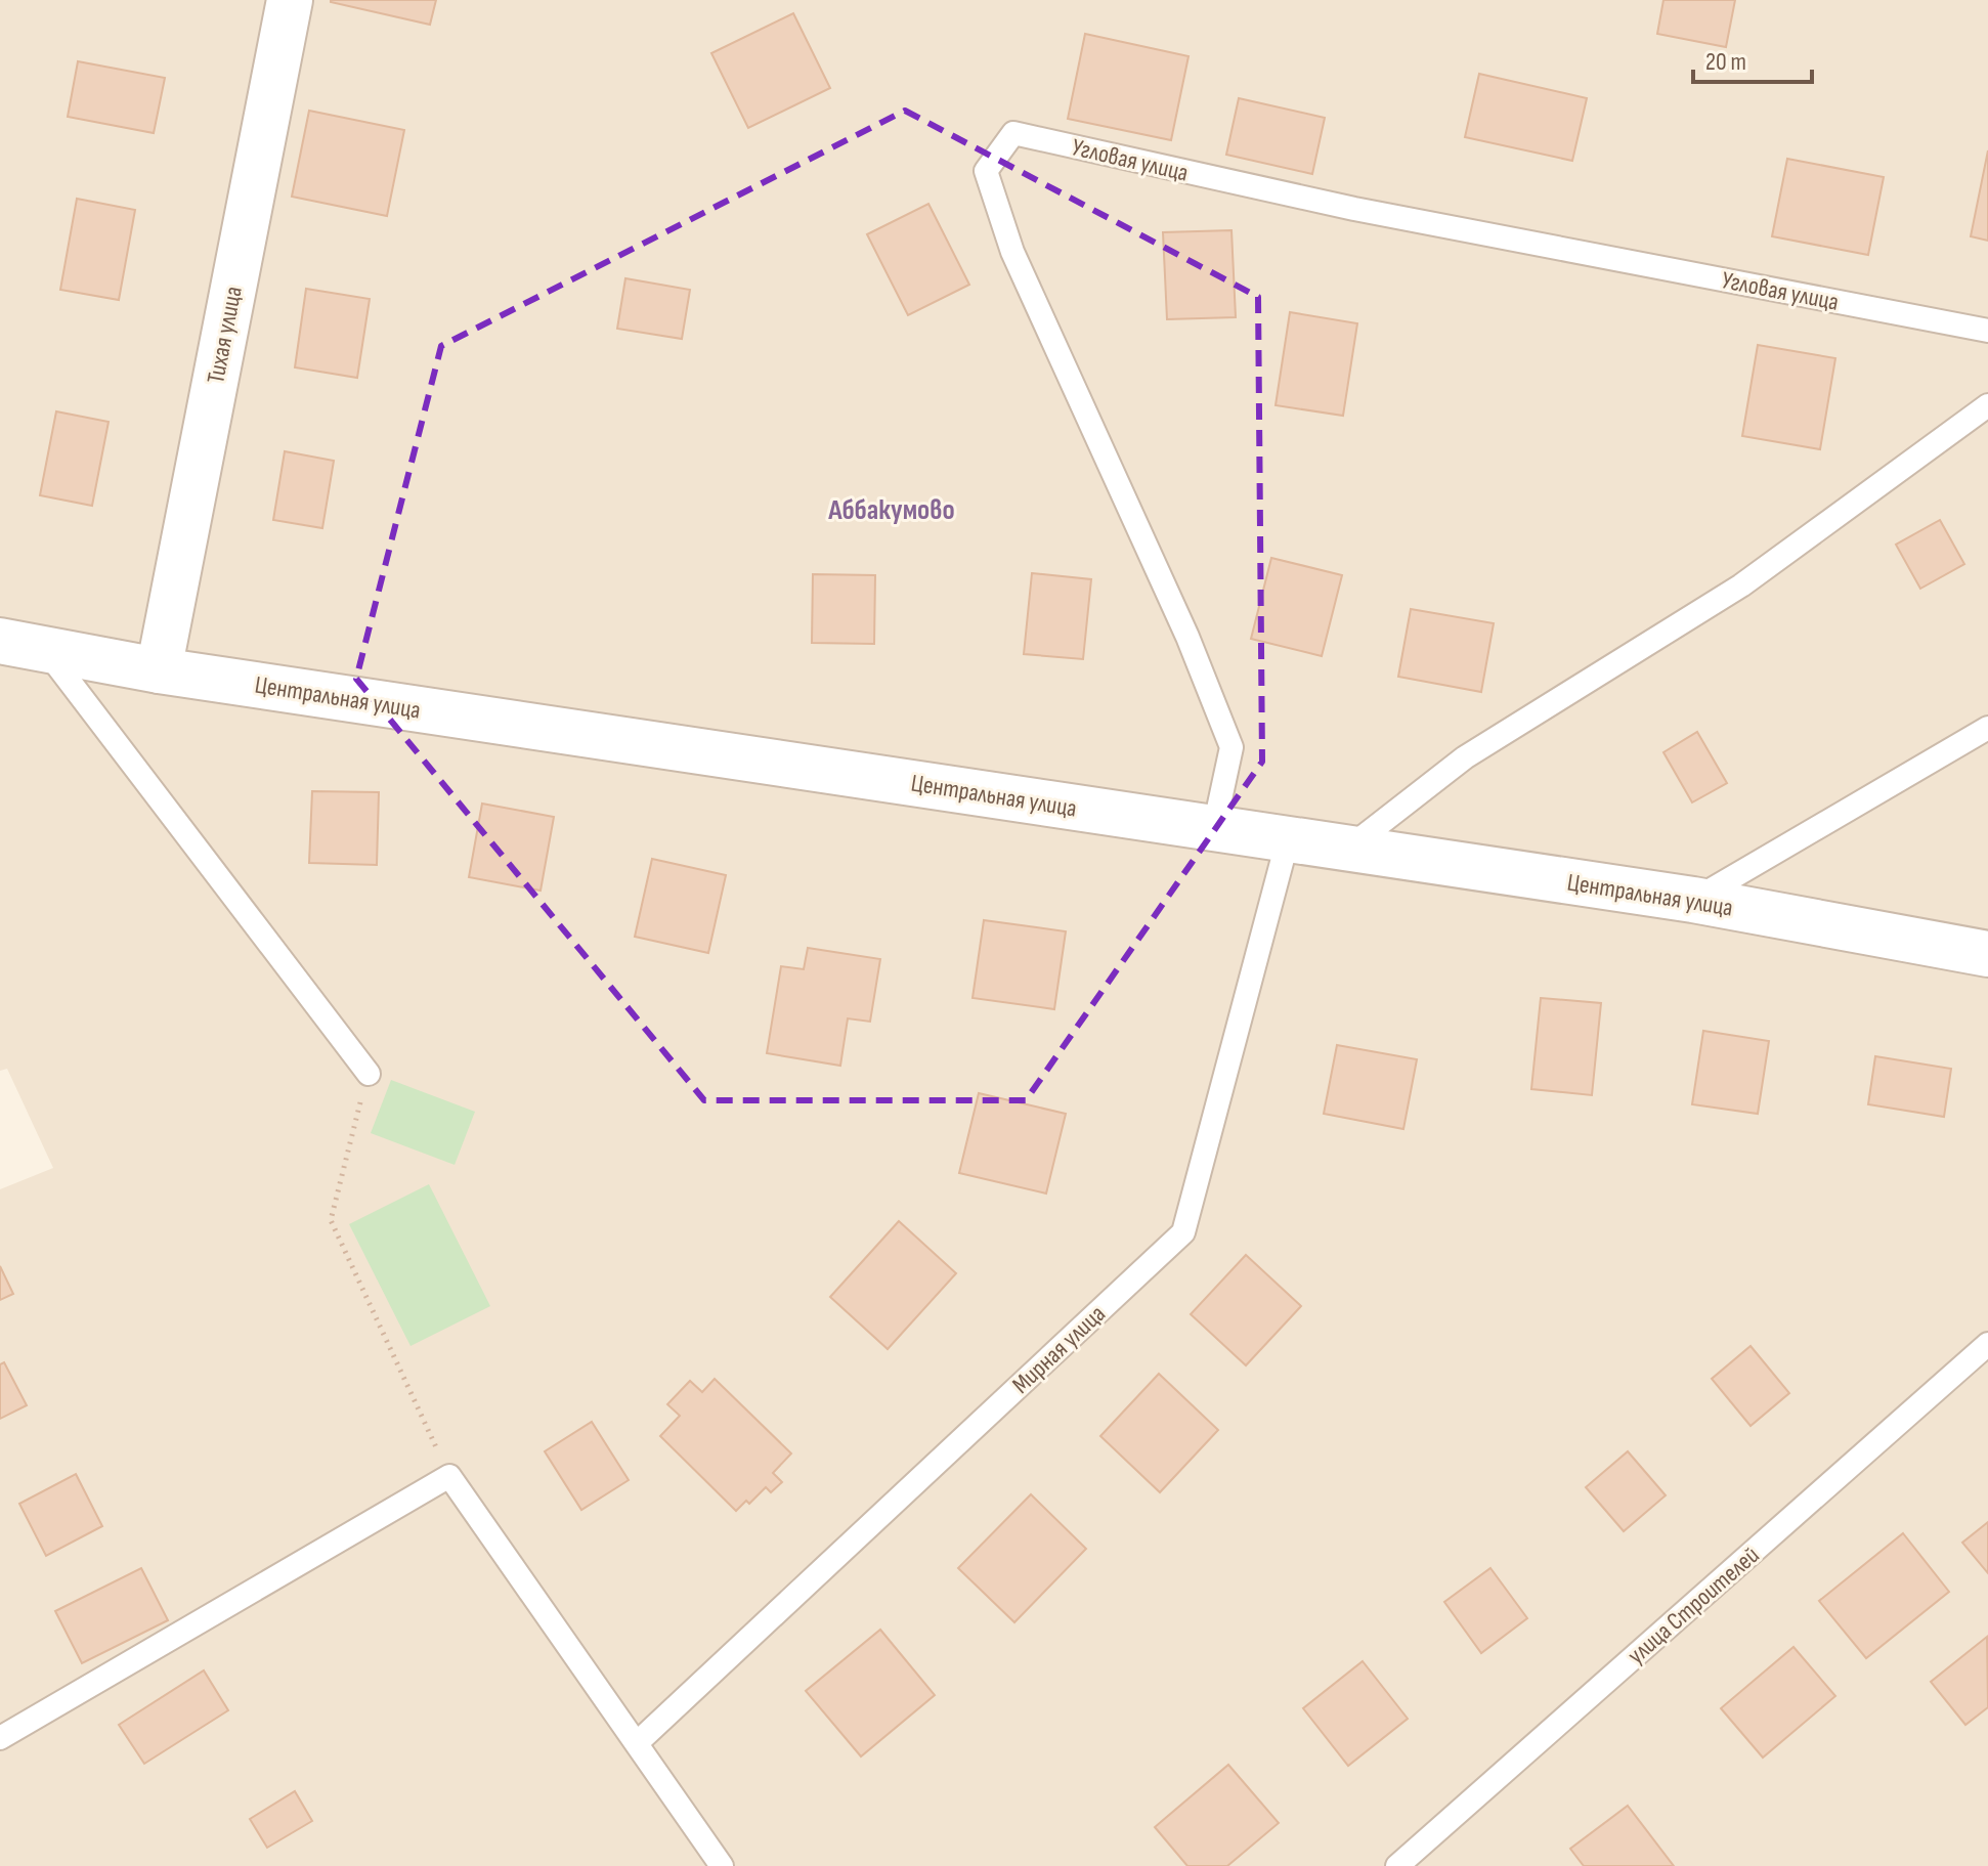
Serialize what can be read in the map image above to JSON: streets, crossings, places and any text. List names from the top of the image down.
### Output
{
  "streets": {
    "street": ["Тихая улица", "Центральная улица"],
    "lane": ["Угловая улица", "Мирная улица", "улица Строителей"]
  },
  "crossings": [
    ["Угловая улица", "Центральная улица"],
    ["Тихая улица", "Центральная улица"],
    ["Центральная улица", "Мирная улица"]
  ],
  "districts": ["Аббакумово"],
  "scale_bar": "20 m"
}
